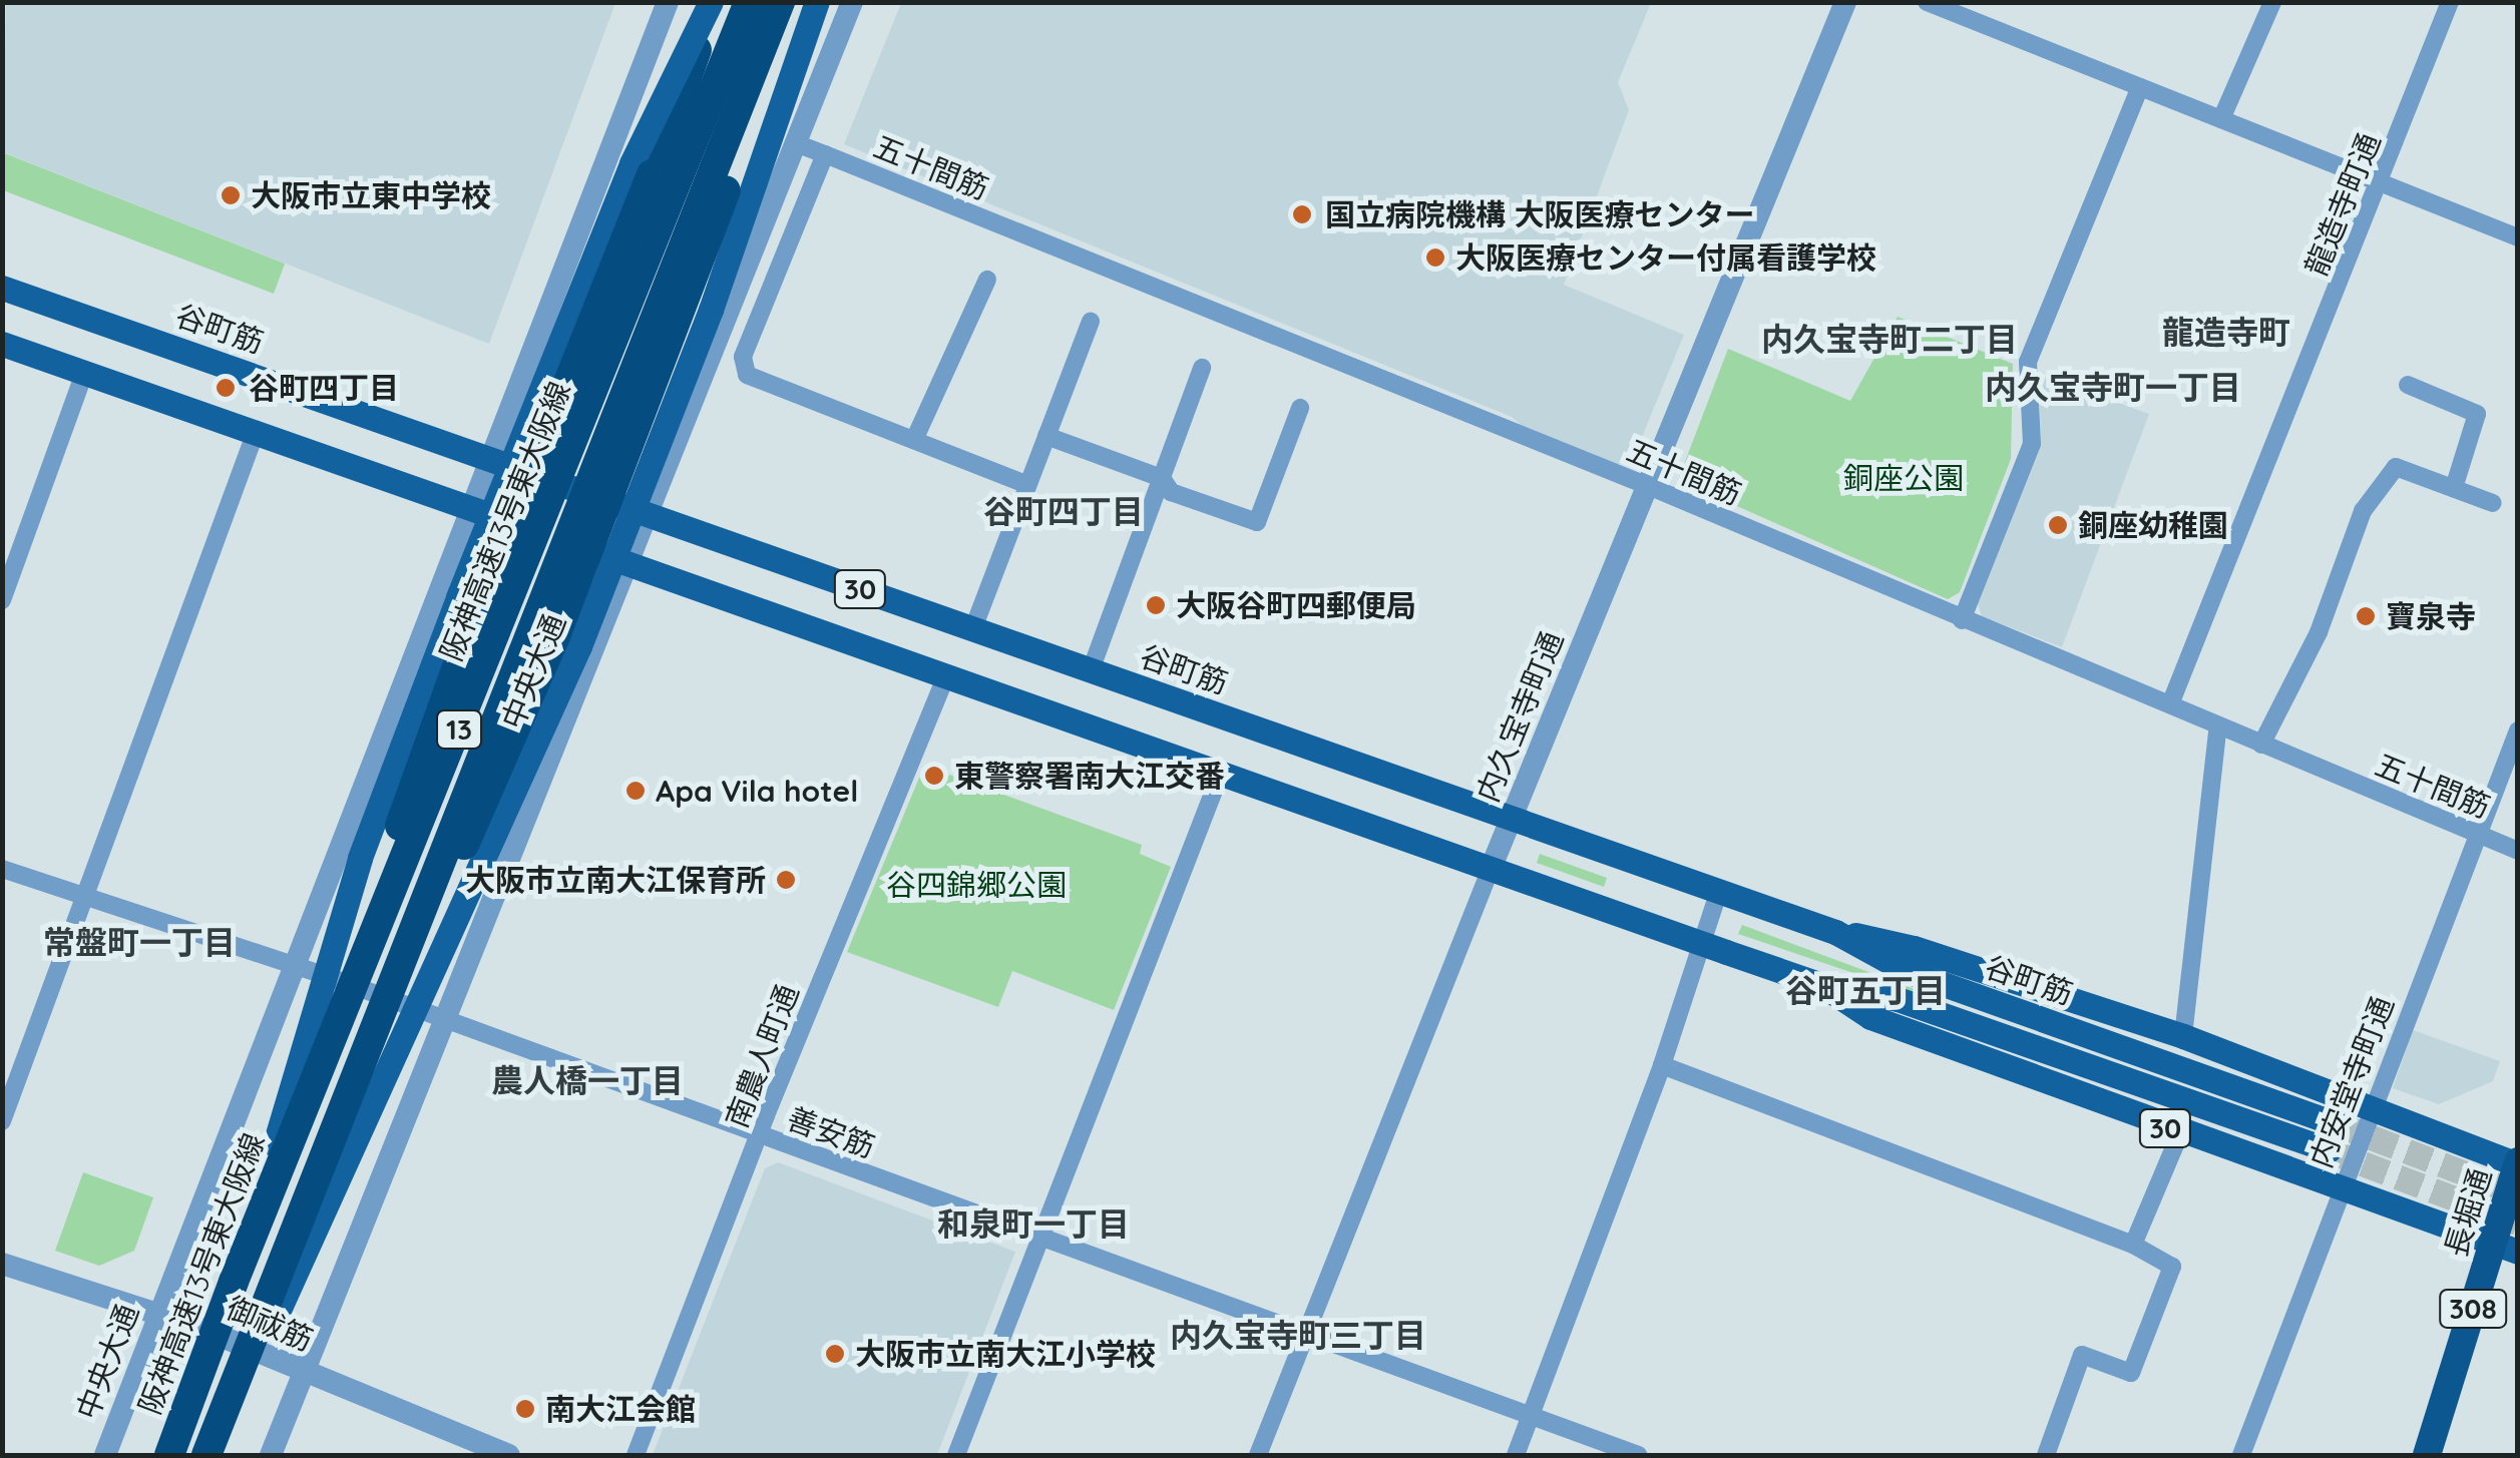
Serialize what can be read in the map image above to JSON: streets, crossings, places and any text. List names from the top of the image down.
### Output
{
  "streets": {
    "highway": [
      "阪神高速13号東大阪線",
      "13",
      "長堀通",
      "308"
    ],
    "main road": ["谷町筋", "30", "中央大通"],
    "street": [
      "五十間筋",
      "龍造寺町通",
      "内久宝寺町通",
      "南農人町通",
      "内安堂寺町通",
      "善安筋",
      "御祓筋"
    ]
  },
  "crossings": [
    ["五十間筋", "龍造寺町通"],
    ["五十間筋", "中央大通"],
    ["五十間筋", "内久宝寺町通"],
    ["五十間筋", "内安堂寺町通"],
    ["谷町筋", "30"],
    ["谷町筋", "中央大通"],
    ["谷町筋", "内久宝寺町通"],
    ["谷町筋", "南農人町通"],
    ["阪神高速13号東大阪線", "13"],
    ["30", "内安堂寺町通"],
    ["30", "長堀通"],
    ["中央大通", "善安筋"],
    ["中央大通", "御祓筋"],
    ["内久宝寺町通", "善安筋"],
    ["南農人町通", "善安筋"]
  ],
  "districts": [
    "龍造寺町",
    "内久宝寺町二丁目",
    "内久宝寺町一丁目",
    "谷町四丁目",
    "常盤町一丁目",
    "谷町五丁目",
    "農人橋一丁目",
    "和泉町一丁目",
    "内久宝寺町三丁目"
  ],
  "parks": ["銅座公園", "谷四錦郷公園"],
  "places": [
    "大阪市立東中学校",
    "国立病院機構 大阪医療センター",
    "大阪医療センター付属看護学校",
    "谷町四丁目",
    "銅座幼稚園",
    "大阪谷町四郵便局",
    "寶泉寺",
    "東警察署南大江交番",
    "Apa Vila hotel",
    "大阪市立南大江保育所",
    "大阪市立南大江小学校",
    "南大江会館"
  ]
}
